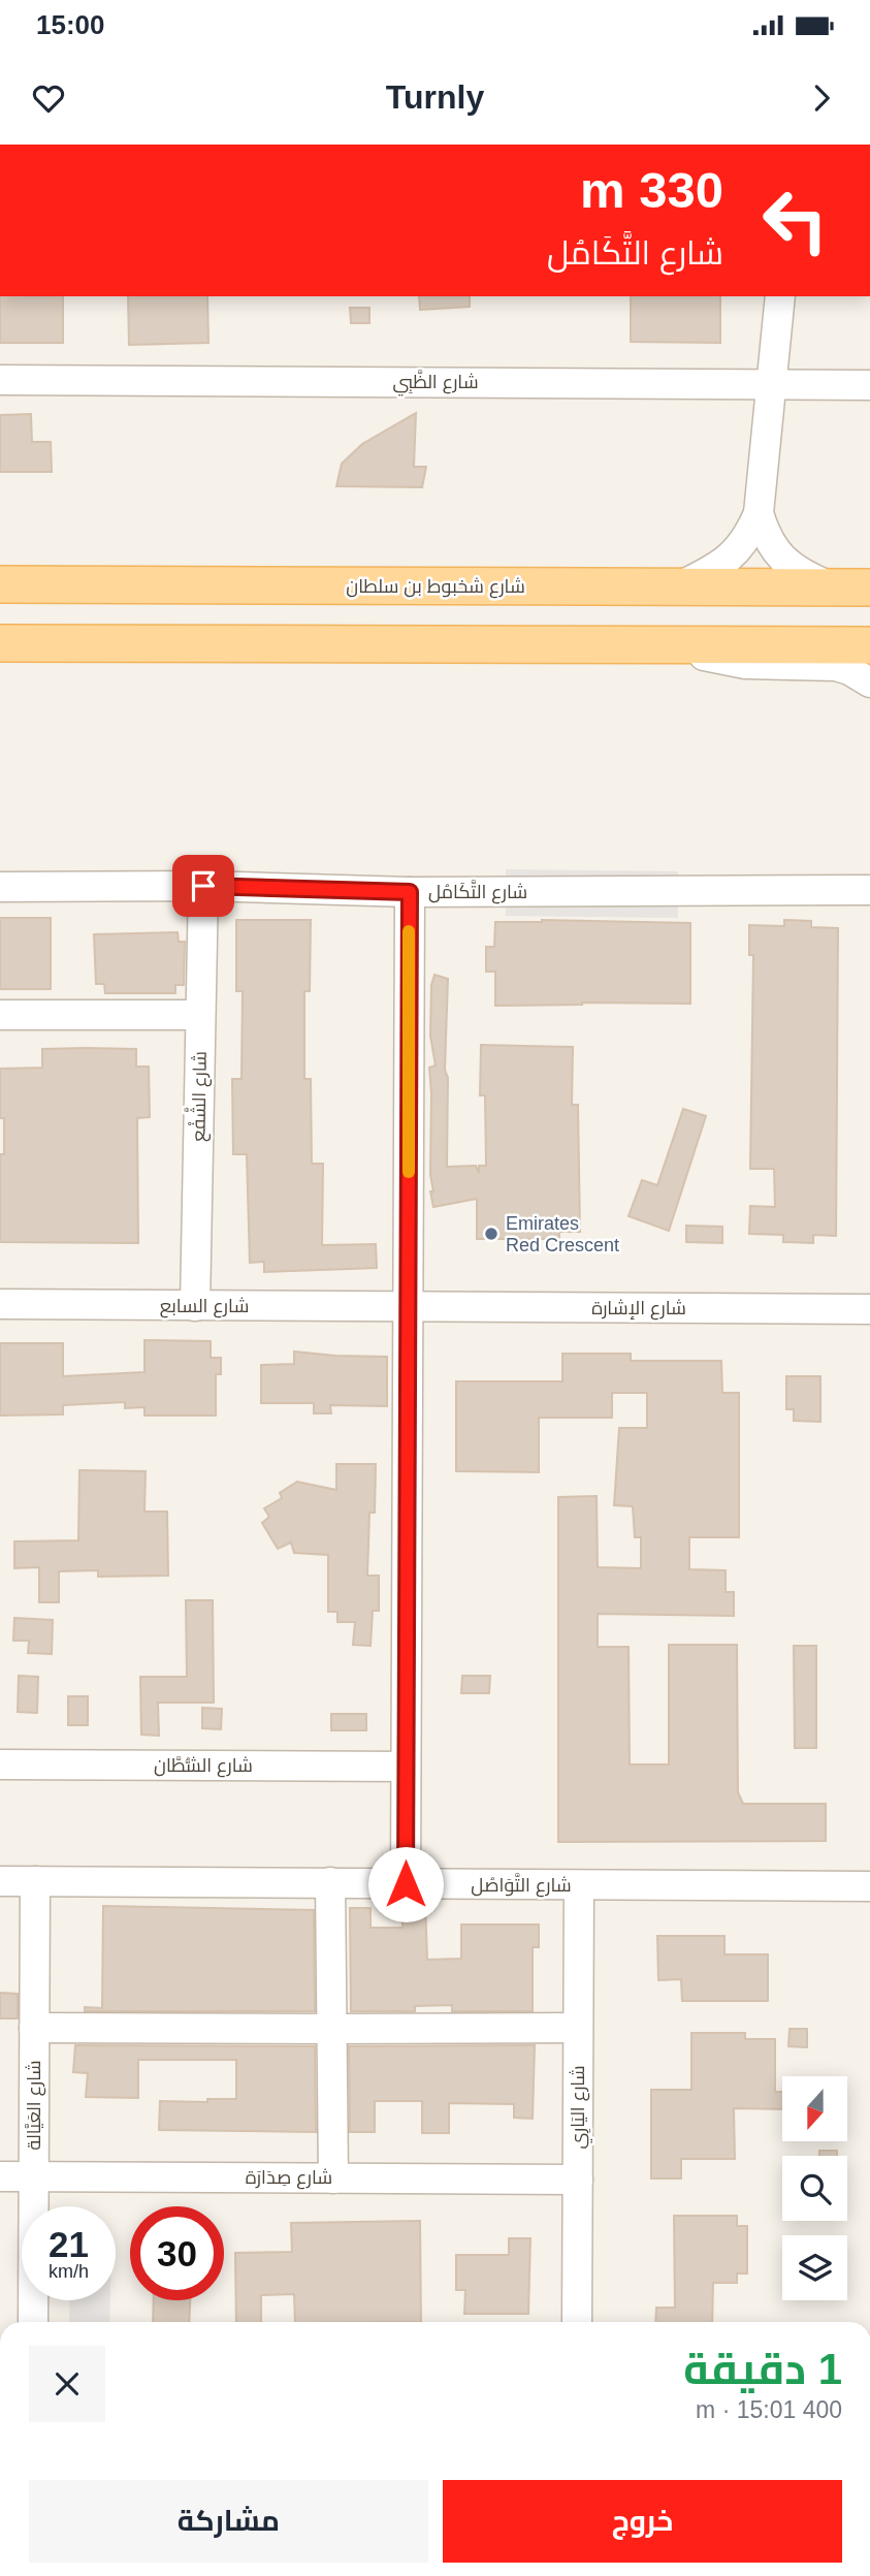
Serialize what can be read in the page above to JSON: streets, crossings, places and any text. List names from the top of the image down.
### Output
{
  "streets": {
    "main road": ["شارع شخبوط بن سلطان"],
    "street": [
      "شارع الظَّبِي",
      "شارع التَّكَامُل",
      "شارع الشَّفْع",
      "شارع السابع",
      "شارع الإشارة",
      "شارع الشُّطَّان",
      "شارع التَّوَاصُل",
      "شارع العَيَّالة",
      "شارع اليَارِي",
      "شارع صِدَارَة"
    ]
  },
  "crossings": [
    ["شارع التَّكَامُل", "شارع الشَّفْع"],
    ["شارع الشَّفْع", "شارع السابع"],
    ["شارع السابع", "شارع الإشارة"],
    ["شارع التَّوَاصُل", "شارع العَيَّالة"],
    ["شارع التَّوَاصُل", "شارع اليَارِي"],
    ["شارع العَيَّالة", "شارع صِدَارَة"],
    ["شارع اليَارِي", "شارع صِدَارَة"]
  ],
  "places": ["Emirates Red Crescent"],
  "north": "bottom",
  "page": {
    "status": "15:00",
    "header": "Turnly",
    "turn": ["330 m", "شارع التَّكَامُل"],
    "speed": "21 km/h",
    "limit": "30",
    "heading": ["1 دقيقة", "400 m · 15:01"],
    "buttons": ["خروج", "مشاركة"]
  }
}
